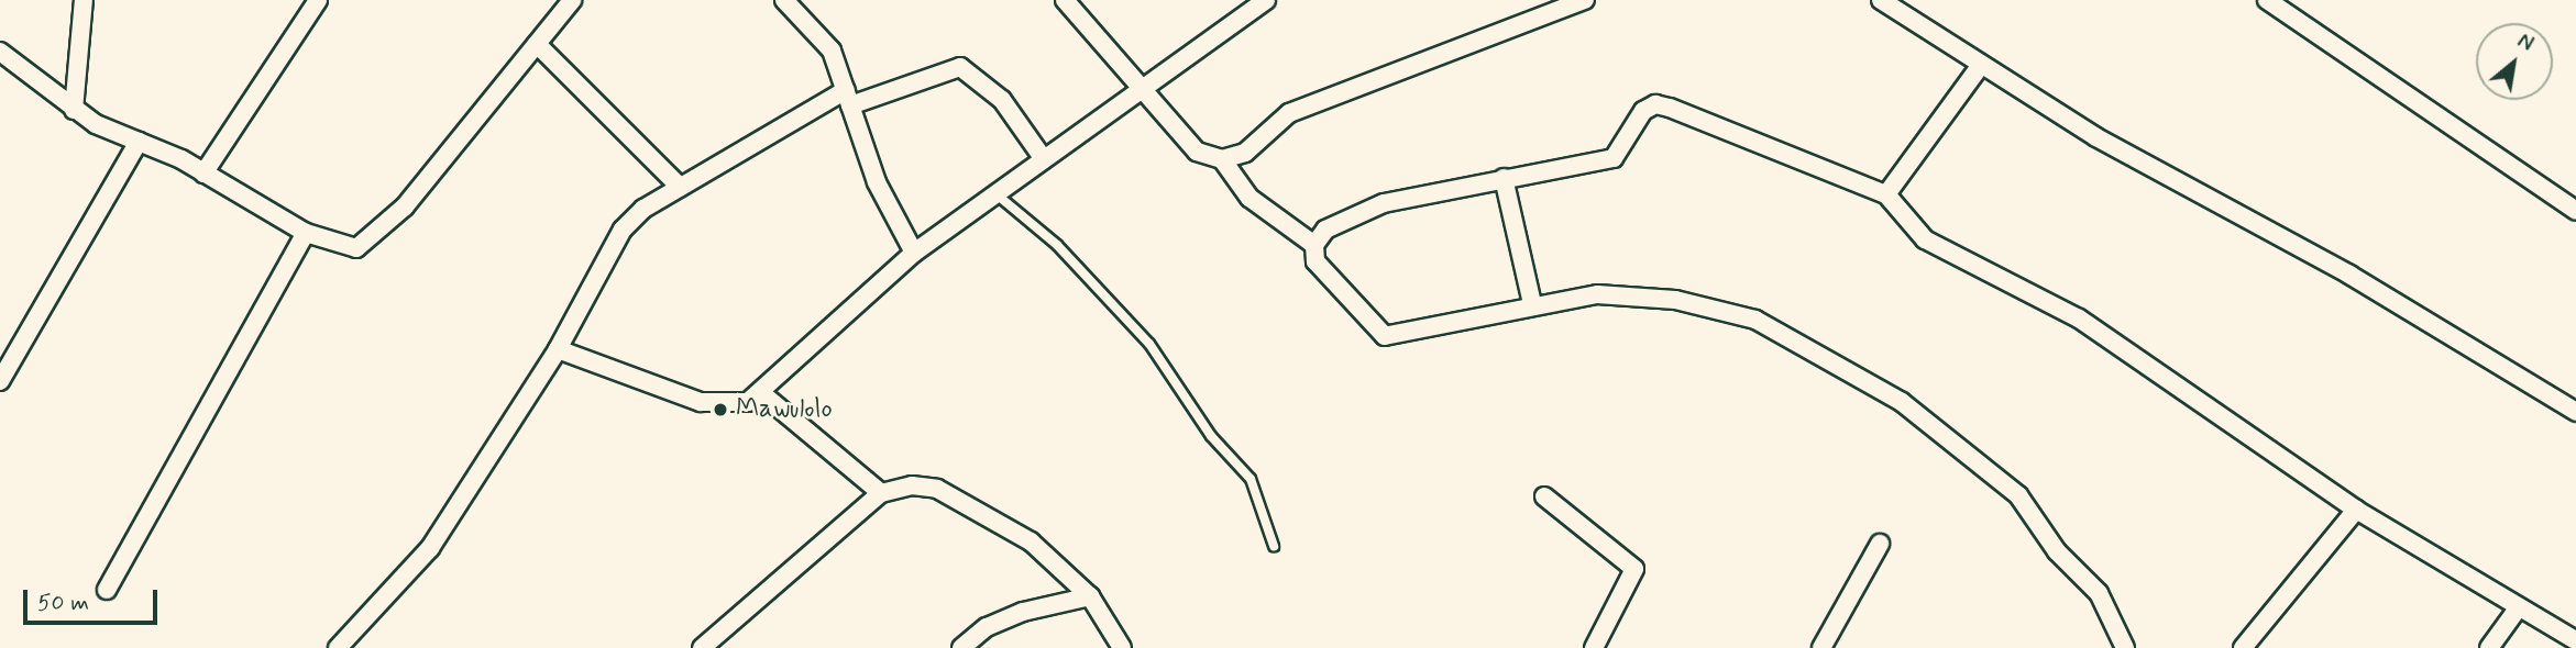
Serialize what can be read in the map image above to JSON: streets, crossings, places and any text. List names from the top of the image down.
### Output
{
  "places": ["Mawulolo"],
  "scale_bar": "50 m",
  "north": "top right"
}
